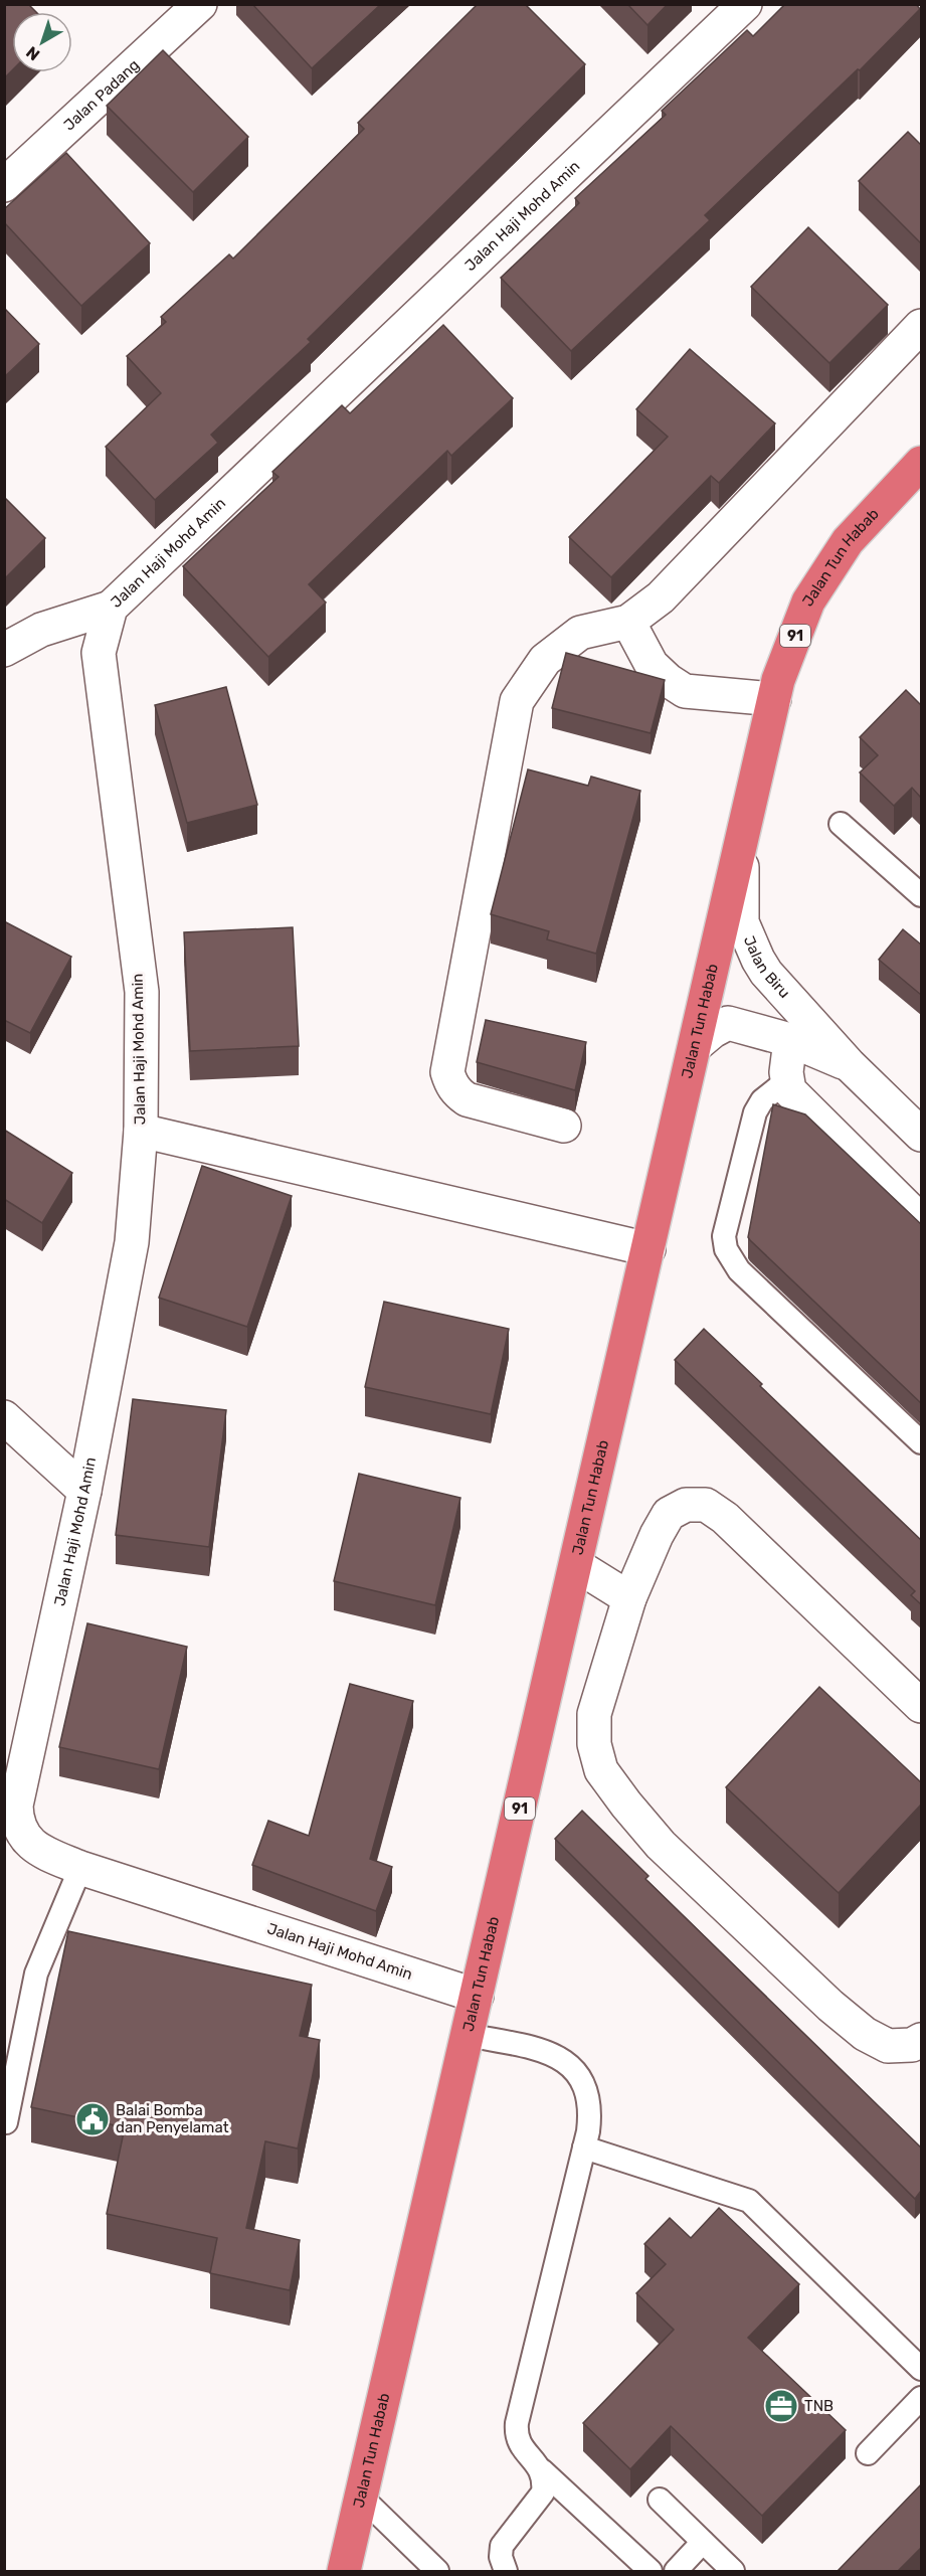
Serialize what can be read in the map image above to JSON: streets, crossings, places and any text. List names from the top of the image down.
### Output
{
  "streets": {
    "highway": ["Jalan Tun Habab", "91"],
    "street": ["Jalan Padang", "Jalan Haji Mohd Amin", "Jalan Biru"]
  },
  "crossings": [
    ["Jalan Haji Mohd Amin", "Jalan Tun Habab"],
    ["Jalan Tun Habab", "Jalan Biru"]
  ],
  "places": {
    "public building": ["Balai Bomba dan Penyelamat"],
    "office": ["TNB"]
  },
  "north": "bottom left"
}
